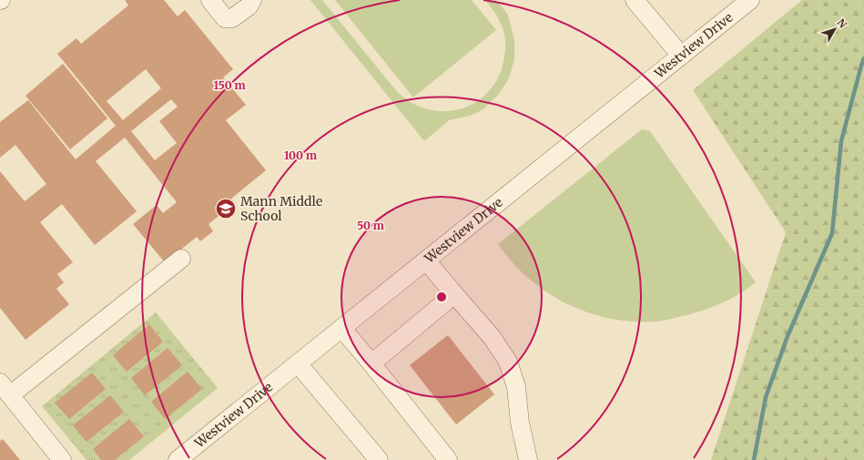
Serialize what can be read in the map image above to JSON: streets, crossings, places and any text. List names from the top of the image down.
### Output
{
  "streets": {
    "street": ["Westview Drive"]
  },
  "places": {
    "school or university": ["Mann Middle School"]
  },
  "north": "top right",
  "rings": ["150 m", "100 m", "50 m"]
}
